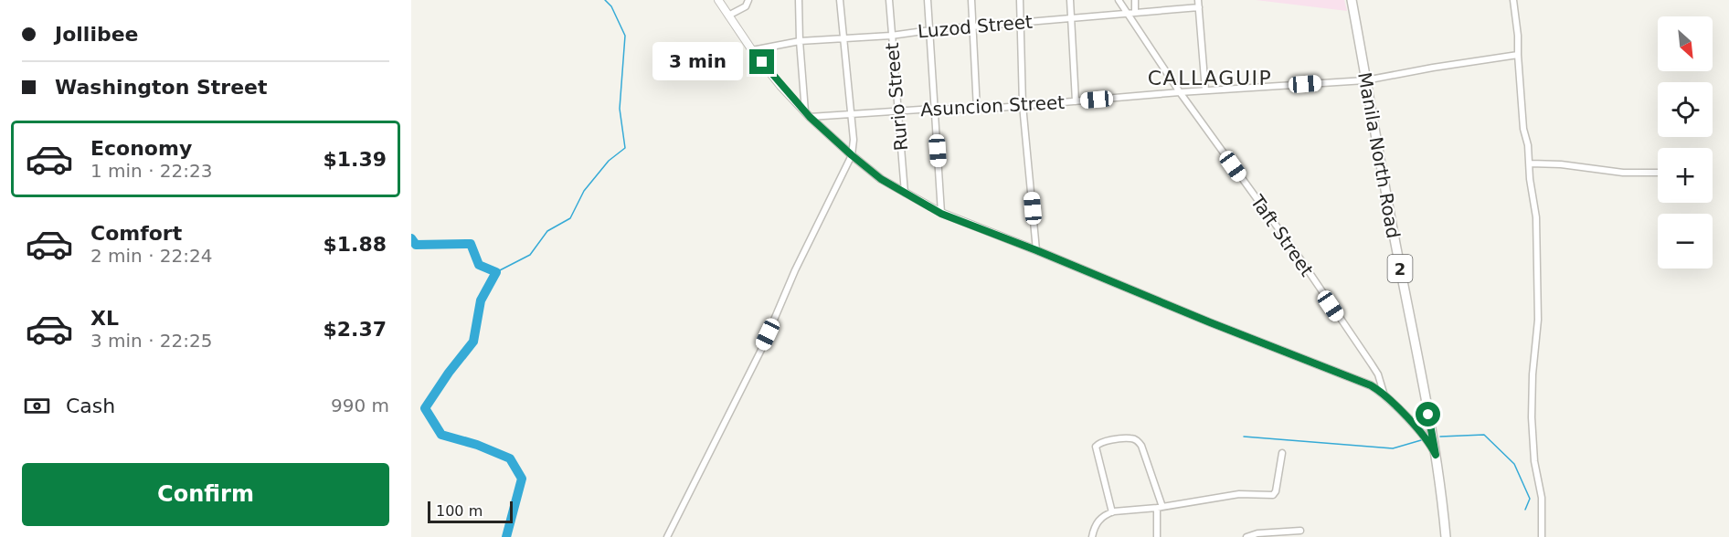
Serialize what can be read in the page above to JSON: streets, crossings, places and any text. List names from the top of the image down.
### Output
{
  "streets": {
    "highway": ["Manila North Road", "2"],
    "street": [
      "Luzod Street",
      "Rurio Street",
      "Asuncion Street",
      "Taft Street"
    ]
  },
  "crossings": [
    ["Luzod Street", "Rurio Street"],
    ["Luzod Street", "Taft Street"],
    ["Rurio Street", "Asuncion Street"],
    ["Asuncion Street", "Manila North Road"],
    ["Asuncion Street", "Taft Street"]
  ],
  "districts": ["CALLAGUIP"],
  "scale_bar": "100 m",
  "north": "bottom right",
  "page": {
    "banner": ["Jollibee", "Washington Street"],
    "map_buttons": ["+", "−"],
    "bubble": "3 min",
    "list": [
      {
        "name": "Economy",
        "note": "1 min · 22:23",
        "value": "$1.39"
      },
      {
        "name": "Comfort",
        "note": "2 min · 22:24",
        "value": "$1.88"
      },
      {
        "name": "XL",
        "note": "3 min · 22:25",
        "value": "$2.37"
      }
    ],
    "pay": ["Cash", "990 m"],
    "buttons": "Confirm",
    "scale": "100 m"
  }
}
